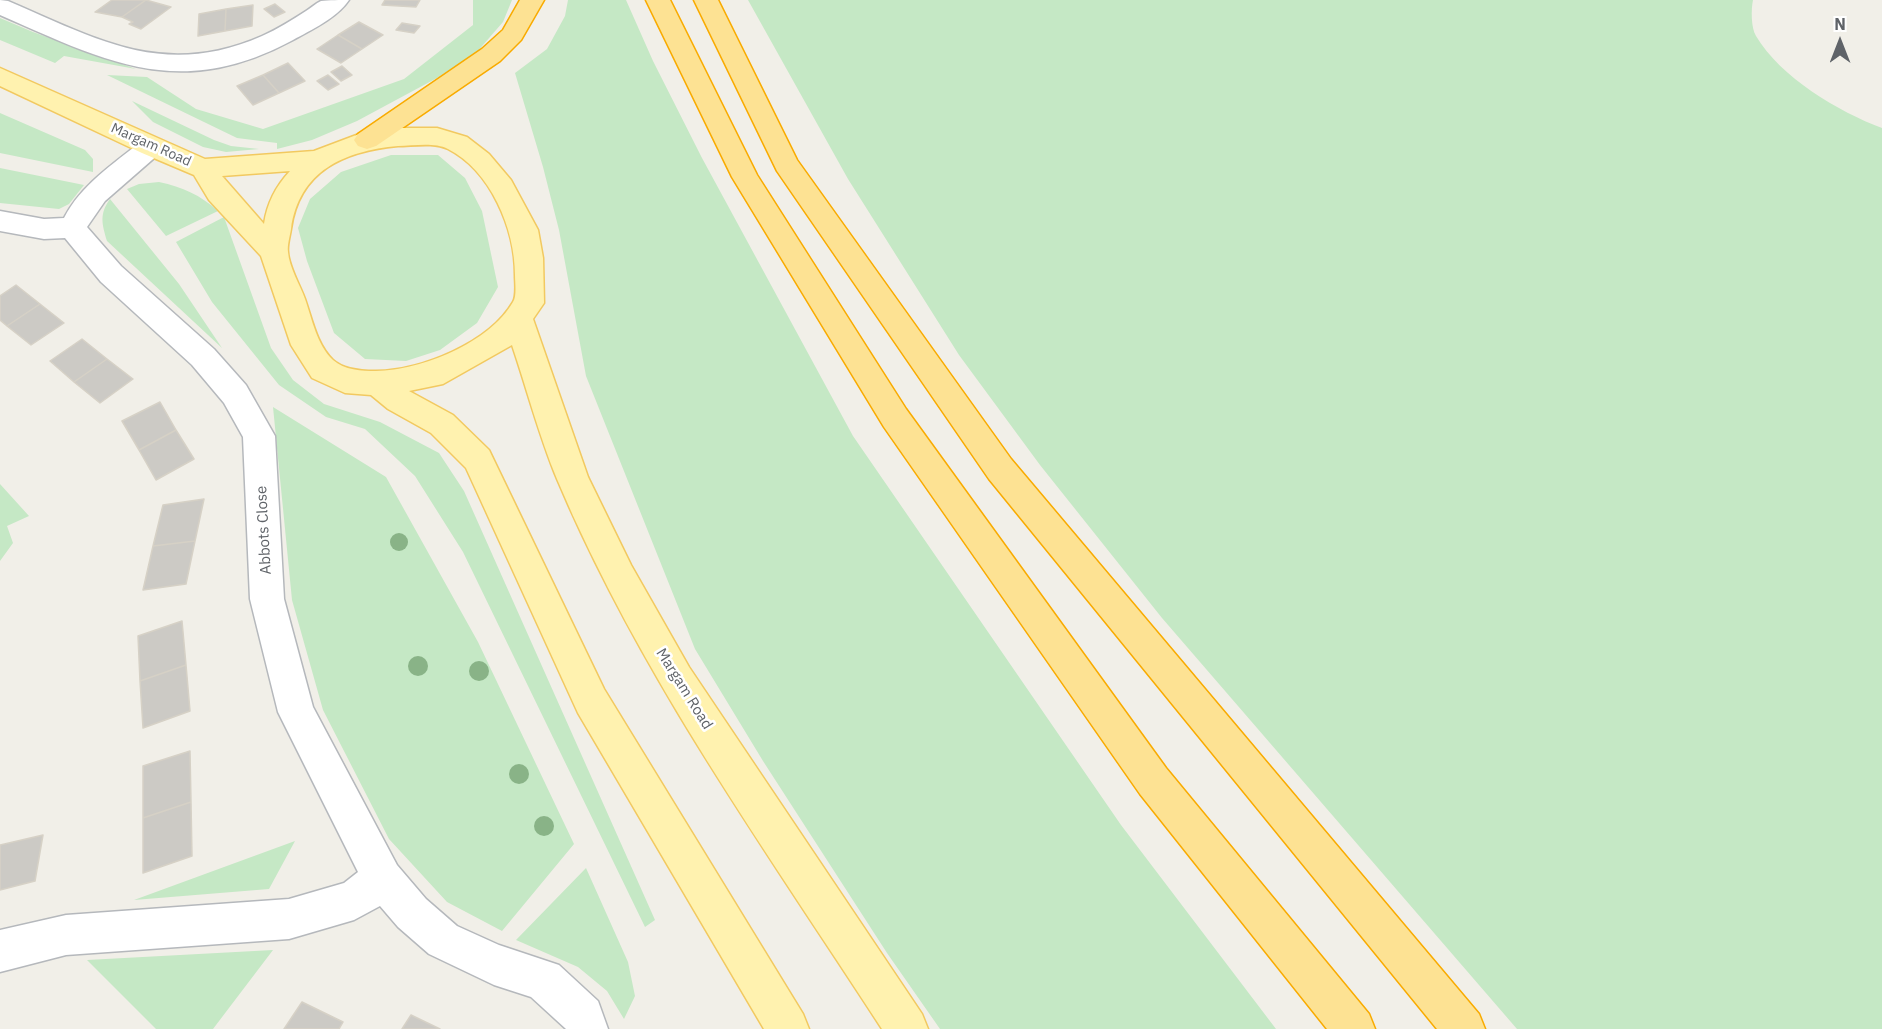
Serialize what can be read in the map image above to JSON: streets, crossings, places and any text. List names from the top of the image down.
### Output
{
  "streets": {
    "main road": ["Margam Road"],
    "street": ["Abbots Close"]
  },
  "north": "top"
}
